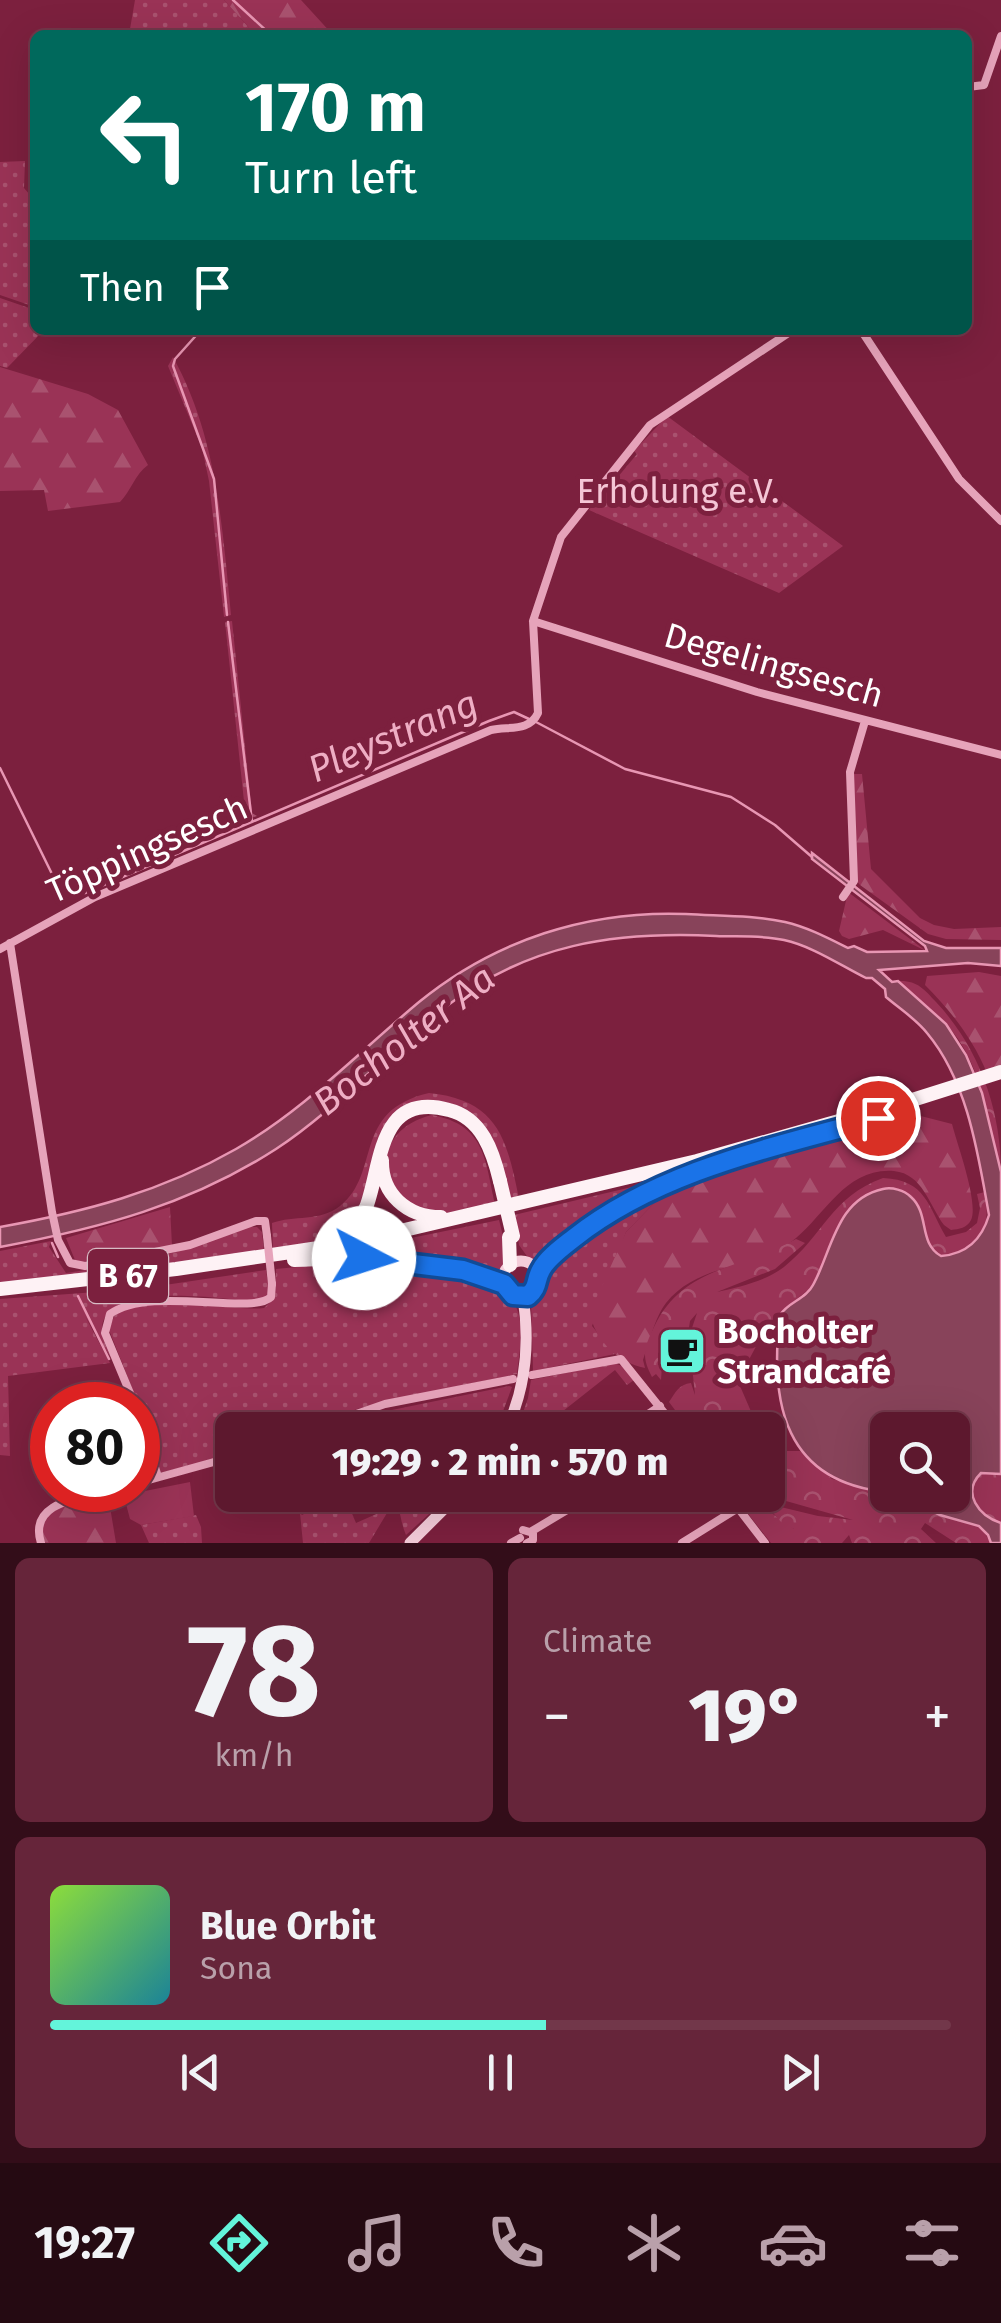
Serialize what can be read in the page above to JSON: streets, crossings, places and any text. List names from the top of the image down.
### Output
{
  "streets": {
    "highway": ["B 67"],
    "street": ["Degelingsesch", "Töppingsesch"]
  },
  "crossings": [
    ["Degelingsesch", "Töppingsesch"]
  ],
  "water": ["Pleystrang", "Bocholter Aa"],
  "parks": ["Erholung e.V."],
  "places": {
    "cafe": ["Bocholter Strandcafé"]
  },
  "page": {
    "turn": ["170 m", "Turn left"],
    "then": "Then",
    "limit": "80",
    "trip": "19:29 · 2 min · 570 m",
    "tile": [
      ["78", "km/h"],
      "Climate"
    ],
    "heat": ["−", "19°", "+"],
    "song": ["Blue Orbit", "Sona"],
    "tabs": "19:27"
  }
}
